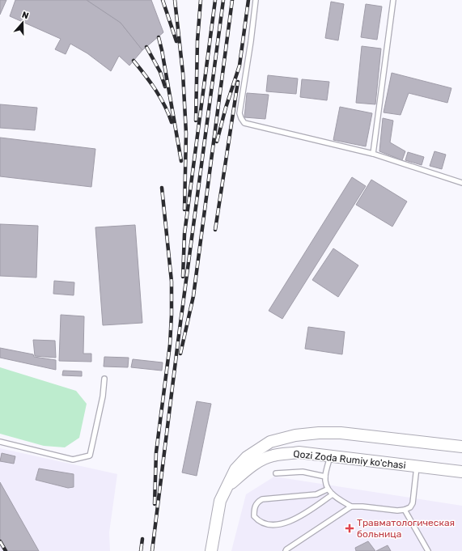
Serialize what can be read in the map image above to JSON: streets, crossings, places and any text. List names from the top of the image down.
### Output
{
  "streets": {
    "street": ["Qozi Zoda Rumiy ko'chasi"]
  },
  "places": {
    "health": ["Травматологическая больница"]
  },
  "north": "top"
}
